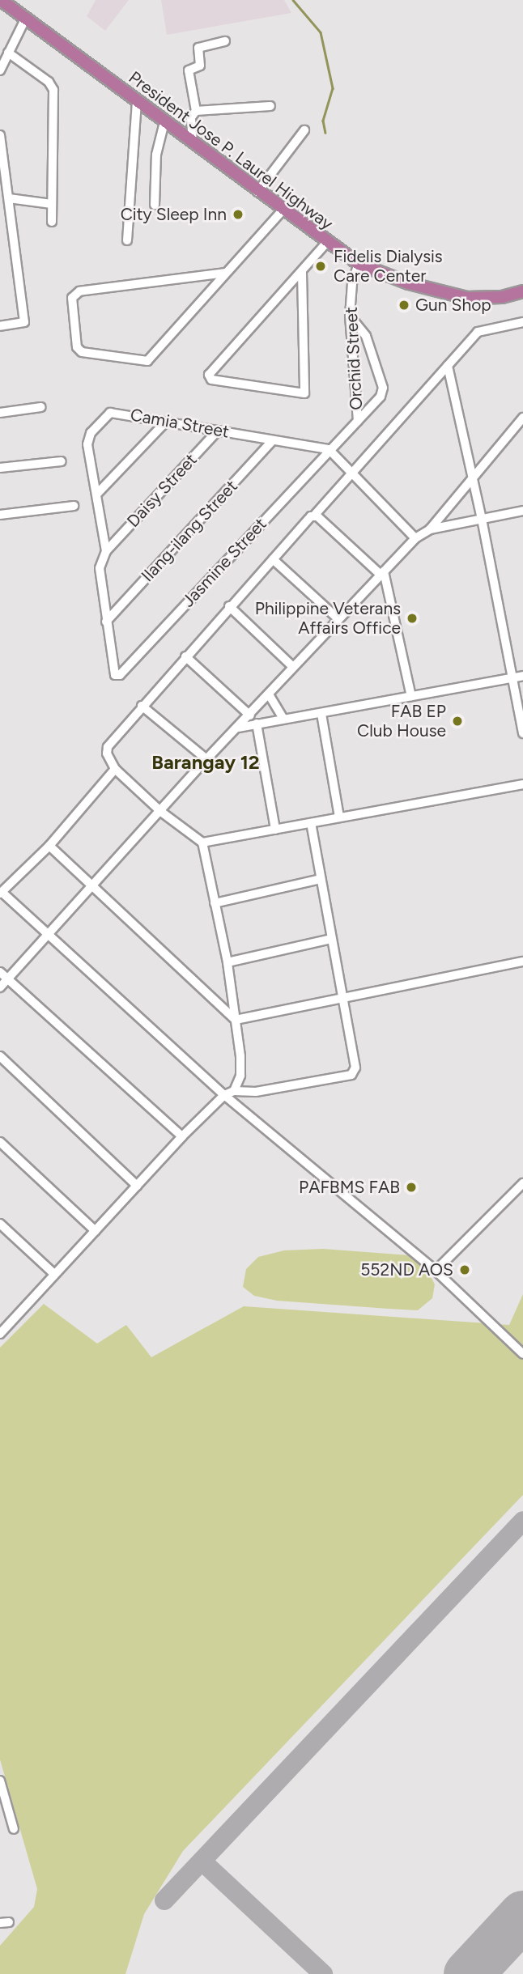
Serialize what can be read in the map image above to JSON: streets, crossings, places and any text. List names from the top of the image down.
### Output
{
  "streets": {
    "highway": ["President Jose P. Laurel Highway"],
    "street": [
      "Orchid Street",
      "Camia Street",
      "Daisy Street",
      "Ilang-ilang Street",
      "Jasmine Street"
    ]
  },
  "crossings": [
    ["President Jose P. Laurel Highway", "Orchid Street"],
    ["Orchid Street", "Jasmine Street"],
    ["Camia Street", "Daisy Street"],
    ["Camia Street", "Ilang-ilang Street"],
    ["Camia Street", "Jasmine Street"],
    ["Ilang-ilang Street", "Jasmine Street"]
  ],
  "districts": ["Barangay 12"],
  "places": [
    "City Sleep Inn",
    "Fidelis Dialysis Care Center",
    "Gun Shop",
    "Philippine Veterans Affairs Office",
    "FAB EP Club House",
    "PAFBMS FAB",
    "552ND AOS"
  ]
}
